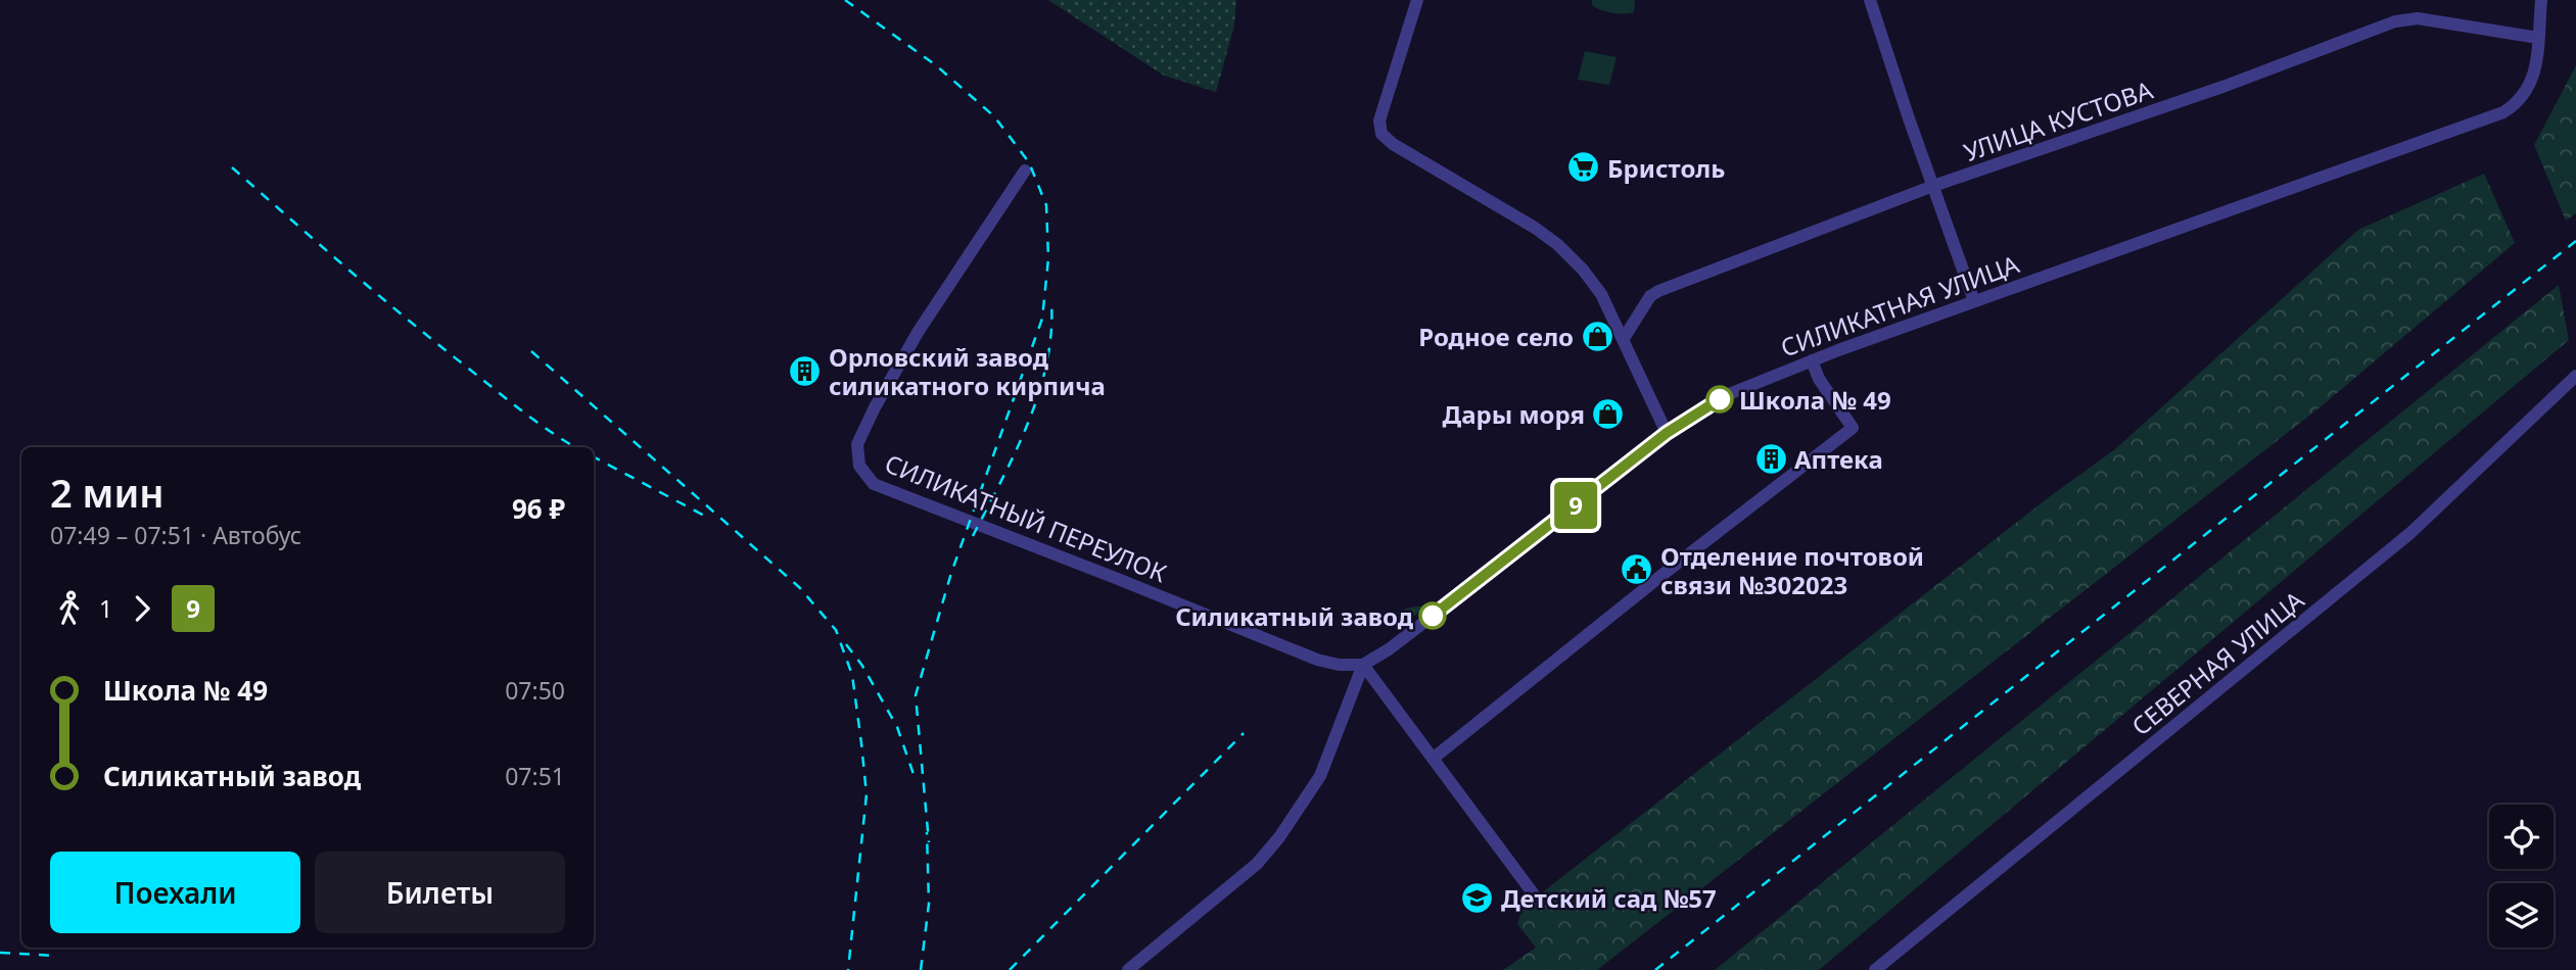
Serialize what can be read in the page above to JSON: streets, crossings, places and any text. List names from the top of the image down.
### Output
{
  "streets": {
    "street": [
      "УЛИЦА КУСТОВА",
      "СИЛИКАТНАЯ УЛИЦА",
      "СИЛИКАТНЫЙ ПЕРЕУЛОК",
      "СЕВЕРНАЯ УЛИЦА"
    ]
  },
  "crossings": [
    ["УЛИЦА КУСТОВА", "СИЛИКАТНАЯ УЛИЦА"],
    ["СИЛИКАТНАЯ УЛИЦА", "СИЛИКАТНЫЙ ПЕРЕУЛОК"]
  ],
  "places": {
    "supermarket": ["Бристоль"],
    "shop": ["Родное село", "Дары моря"],
    "building": ["Орловский завод силикатного кирпича", "Аптека"],
    "other": ["Школа № 49", "Силикатный завод"],
    "public building": ["Отделение почтовой связи №302023"],
    "school or university": ["Детский сад №57"]
  },
  "lines": ["bus line 9"],
  "page": {
    "on_map": "9",
    "heading": ["2 мин", "07:49 – 07:51 · Автобус", "96 ₽"],
    "legs": ["1", "9"],
    "list": [
      {
        "name": "Школа № 49",
        "value": "07:50"
      },
      {
        "name": "Силикатный завод",
        "value": "07:51"
      }
    ],
    "buttons": ["Поехали", "Билеты"]
  }
}
